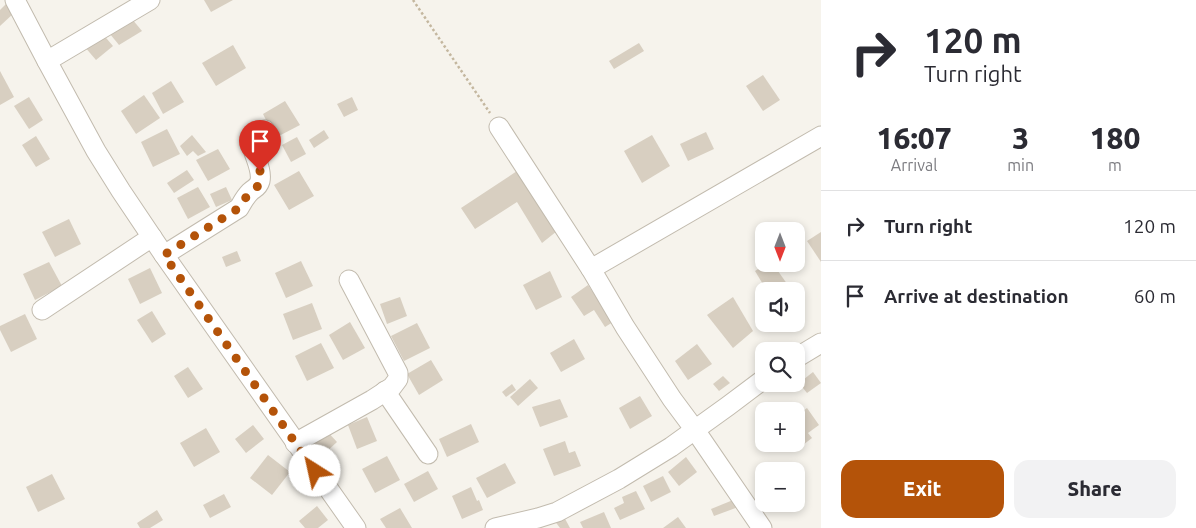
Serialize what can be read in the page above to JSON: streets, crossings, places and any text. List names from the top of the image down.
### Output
{
  "north": "bottom",
  "page": {
    "turn": ["120 m", "Turn right"],
    "eta": [
      "16:07",
      "Arrival",
      "3",
      "min",
      "180",
      "m"
    ],
    "list": [
      {
        "name": "Turn right",
        "value": "120 m"
      },
      {
        "name": "Arrive at destination",
        "value": "60 m"
      }
    ],
    "map_buttons": ["+", "−"],
    "buttons": ["Exit", "Share"]
  }
}
